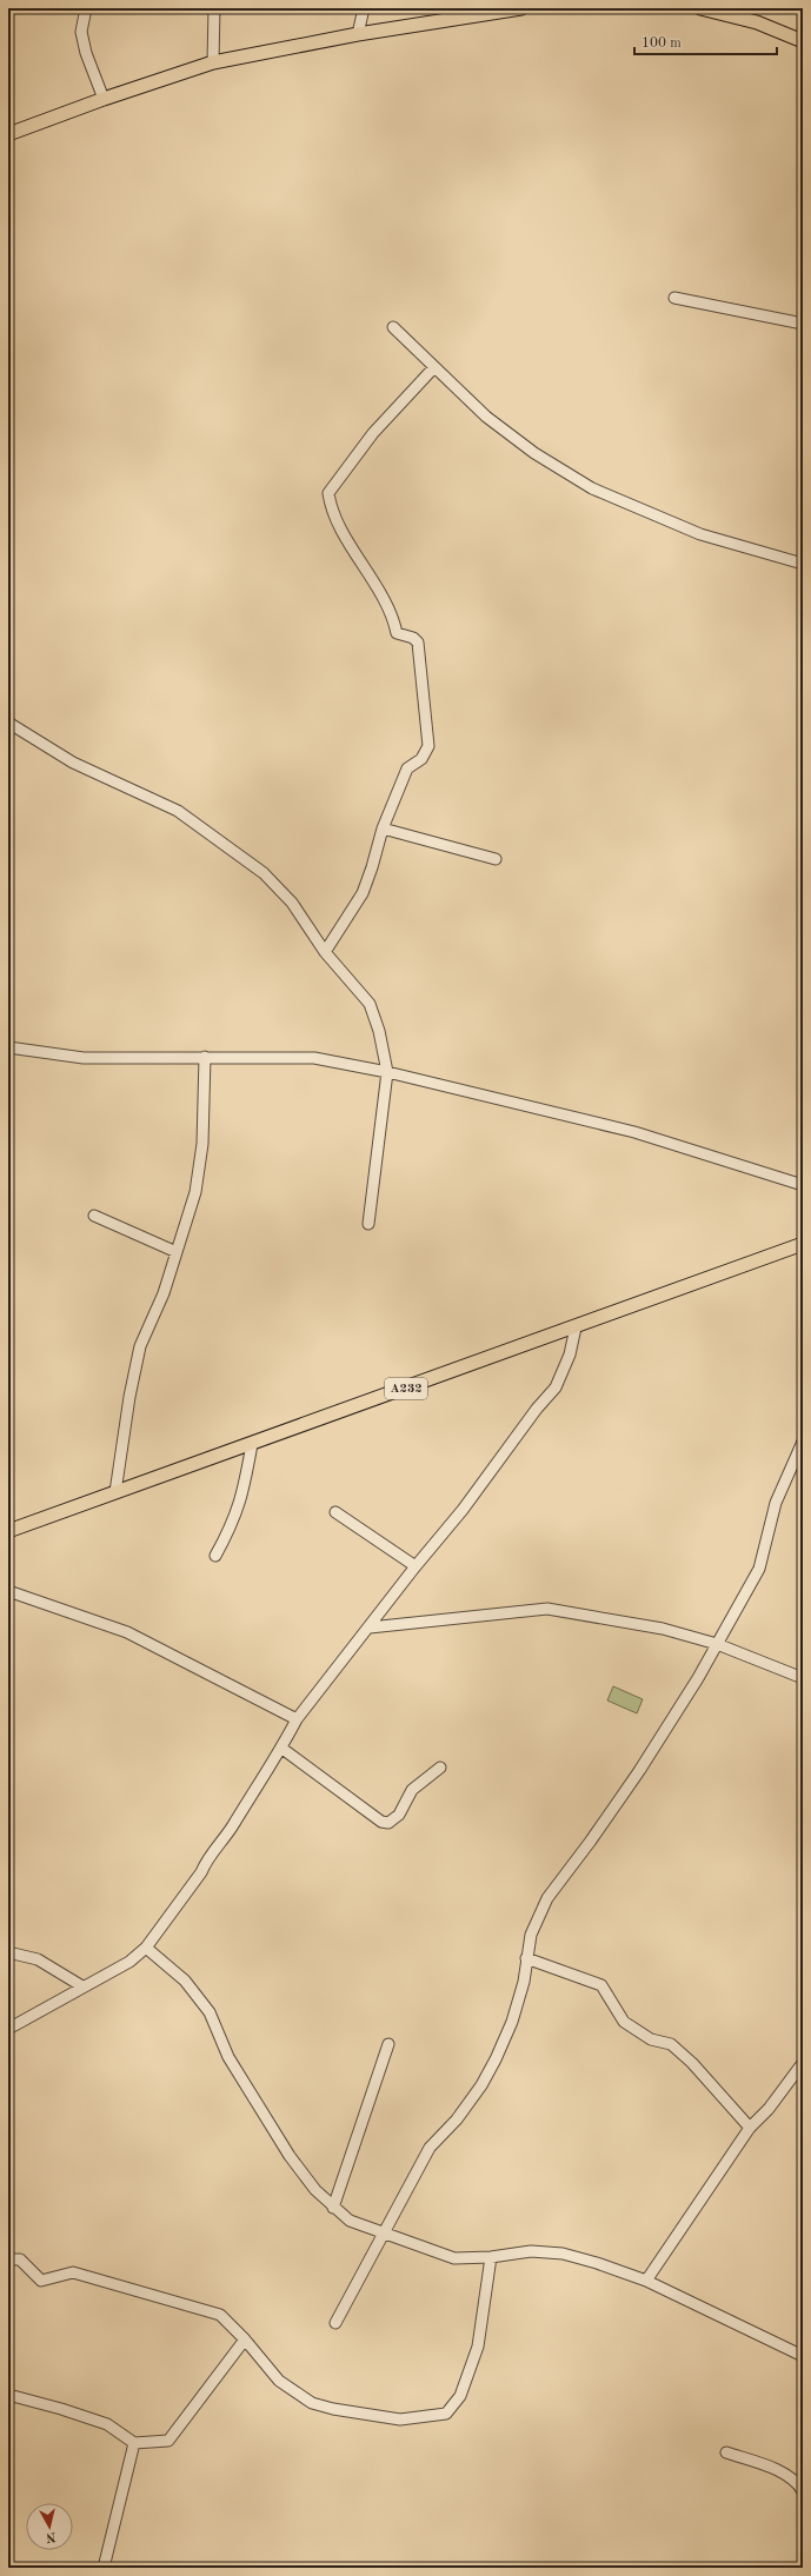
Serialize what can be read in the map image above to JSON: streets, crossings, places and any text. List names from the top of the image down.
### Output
{
  "streets": {
    "main road": ["A232"]
  },
  "scale_bar": "100 m",
  "north": "bottom"
}
